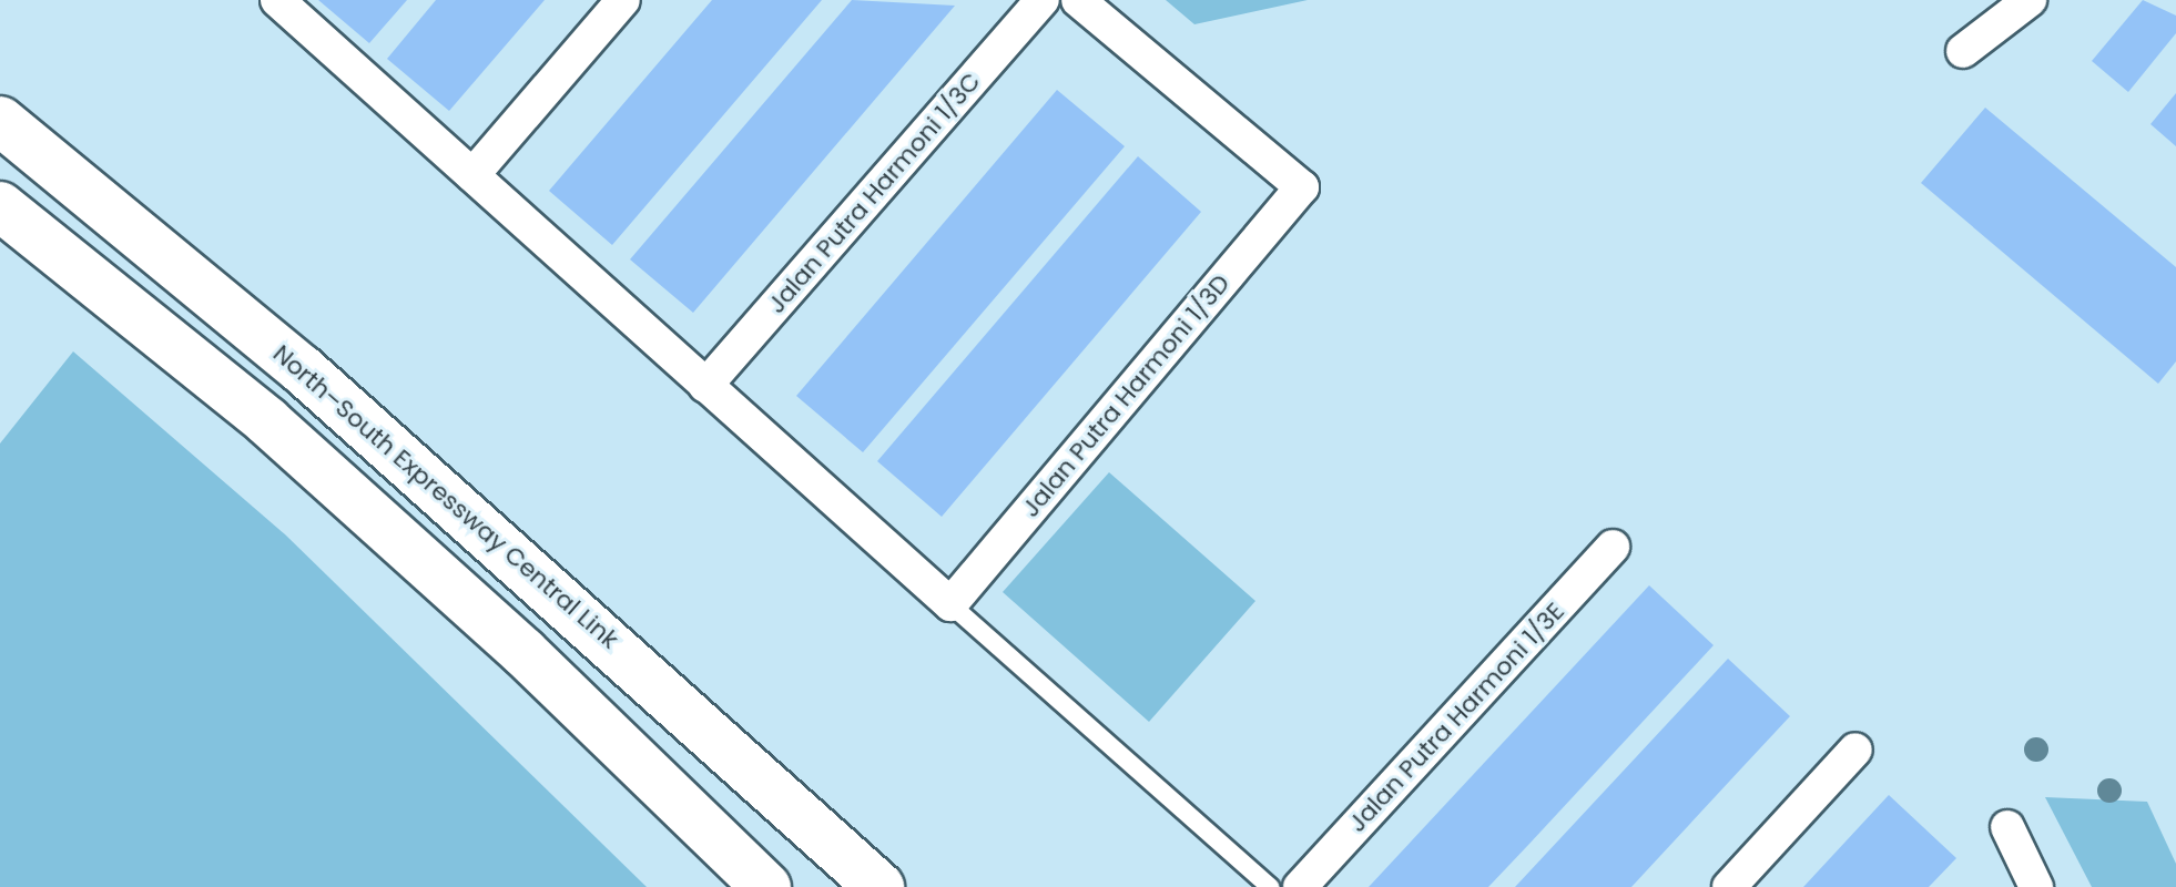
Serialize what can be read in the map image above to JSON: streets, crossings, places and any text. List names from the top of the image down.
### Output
{
  "streets": {
    "highway": ["North–South Expressway Central Link"],
    "street": ["Jalan Putra Harmoni 1/3C", "Jalan Putra Harmoni 1/3D", "Jalan Putra Harmoni 1/3E"]
  }
}
